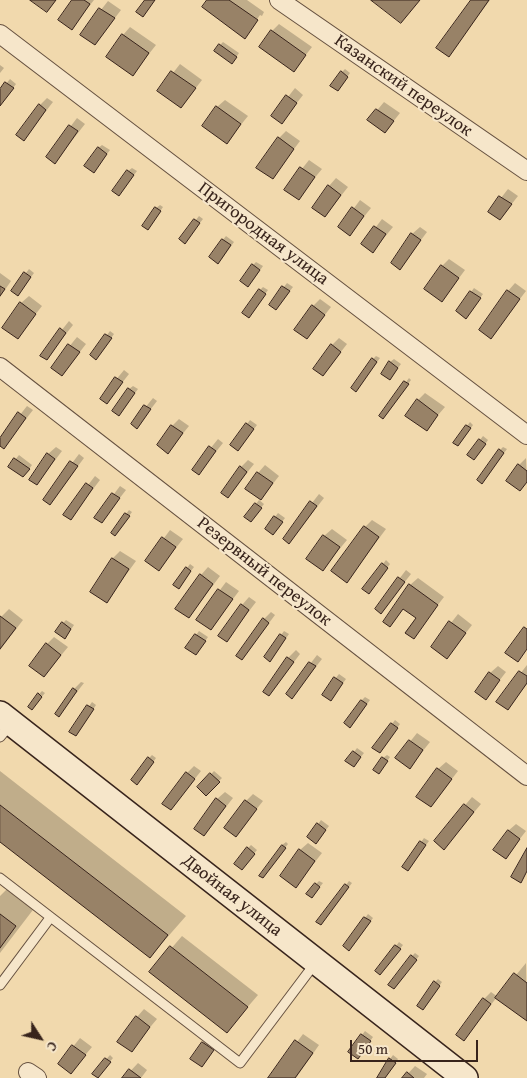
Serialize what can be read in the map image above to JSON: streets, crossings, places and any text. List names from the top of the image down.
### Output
{
  "streets": {
    "street": [
      "Казанский переулок",
      "Пригородная улица",
      "Резервный переулок",
      "Двойная улица"
    ]
  },
  "scale_bar": "50 m",
  "north": "bottom right"
}
